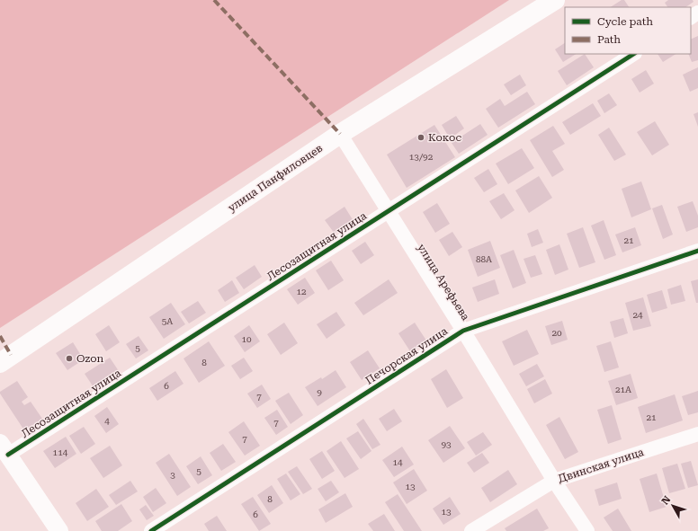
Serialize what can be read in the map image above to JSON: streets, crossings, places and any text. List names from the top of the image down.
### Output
{
  "streets": {
    "main road": ["улица Панфиловцев"],
    "street": [
      "Лесозащитная улица",
      "улица Арефьева",
      "Печорская улица",
      "Двинская улица"
    ]
  },
  "crossings": [
    ["улица Панфиловцев", "улица Арефьева"],
    ["Лесозащитная улица", "улица Арефьева"],
    ["улица Арефьева", "Печорская улица"],
    ["улица Арефьева", "Двинская улица"]
  ],
  "places": ["Кокос", "Ozon"],
  "house_numbers": [
    "13/92",
    "21",
    "88А",
    "12",
    "24",
    "5А",
    "20",
    "10",
    "5",
    "8",
    "6",
    "21А",
    "9",
    "7",
    "21",
    "4",
    "7",
    "7",
    "93",
    "114",
    "14",
    "5",
    "3",
    "13",
    "8",
    "13",
    "6"
  ],
  "legend": ["Cycle path", "Path"],
  "north": "top left"
}
